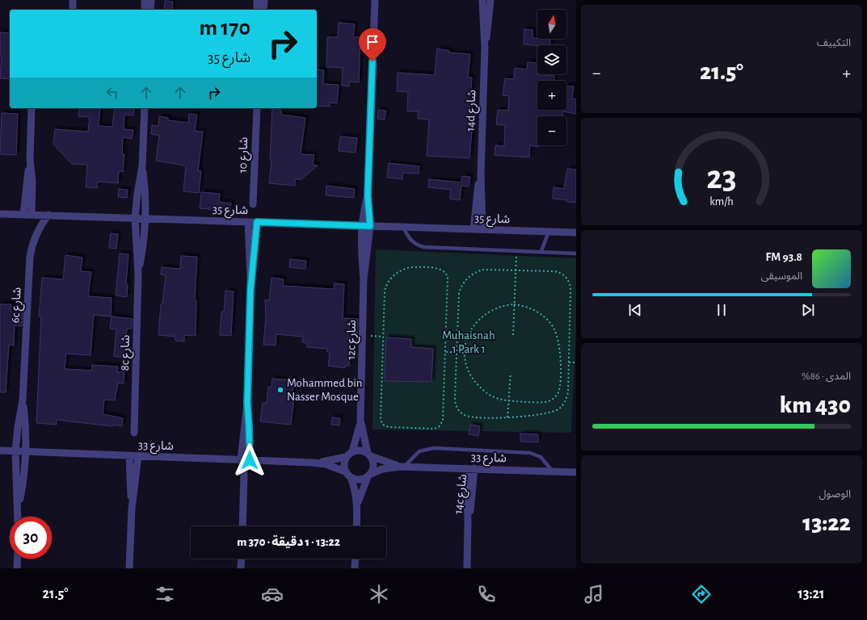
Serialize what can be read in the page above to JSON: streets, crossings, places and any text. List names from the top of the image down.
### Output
{
  "streets": {
    "street": [
      "14d شارع",
      "شارع 10",
      "شارع 35",
      "6c شارع",
      "12c شارع",
      "8c شارع",
      "شارع 33",
      "14c شارع"
    ]
  },
  "crossings": [
    ["14d شارع", "شارع 35"],
    ["شارع 35", "6c شارع"],
    ["شارع 35", "12c شارع"],
    ["شارع 35", "8c شارع"],
    ["6c شارع", "شارع 33"],
    ["12c شارع", "شارع 33"],
    ["شارع 33", "14c شارع"]
  ],
  "parks": ["Muhaisnah 1 Park 1"],
  "places": ["Mohammed bin Nasser Mosque"],
  "north": "top",
  "page": {
    "tile": [
      "التكييف",
      ["المدى · 86%", "430 km"],
      ["الوصول", "13:22"]
    ],
    "map_buttons": ["+", "−"],
    "turn": ["170 m", "شارع 35"],
    "heat": ["−", "21.5°", "+"],
    "song": ["93.8 FM", "الموسيقى"],
    "limit": "30",
    "trip": "13:22 · 1 دقيقة · 370 m",
    "tabs": ["13:21", "21.5°"],
    "gauge": ["23", "km/h"]
  }
}
